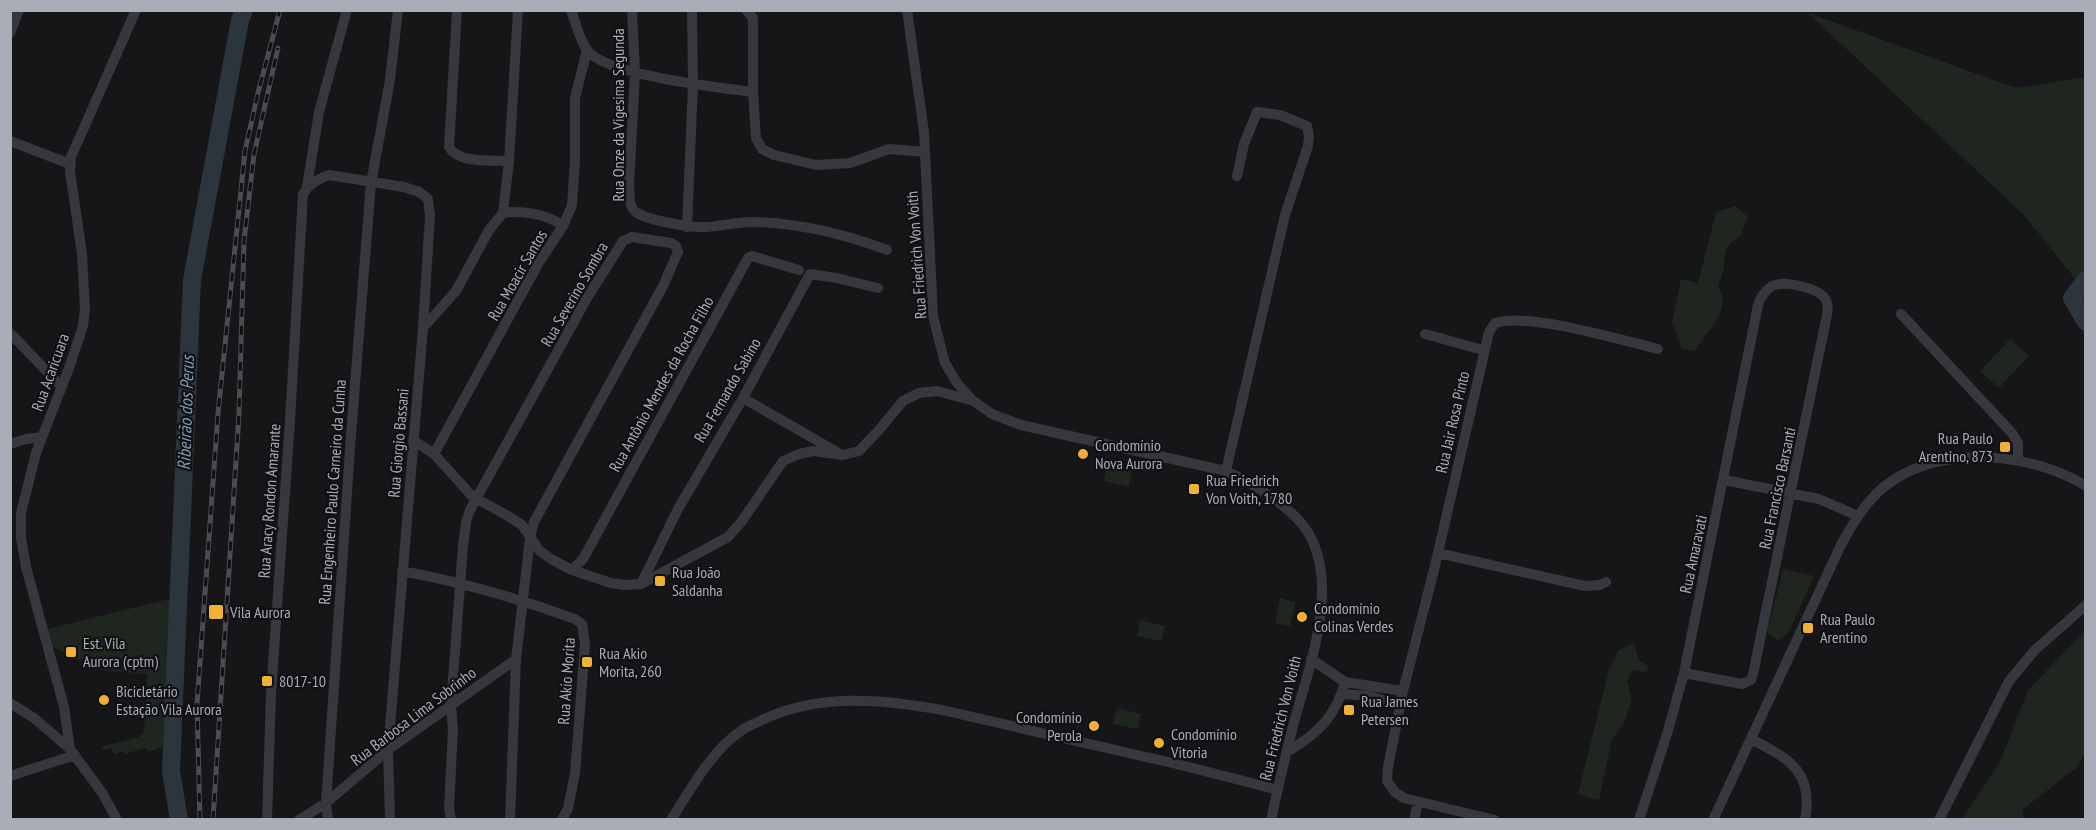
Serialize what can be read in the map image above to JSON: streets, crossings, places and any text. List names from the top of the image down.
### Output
{
  "streets": {
    "street": [
      "Rua Onze da Vigesima Segunda",
      "Rua Friedrich Von Voith",
      "Rua Moacir Santos",
      "Rua Severino Sombra",
      "Rua Acaricuara",
      "Rua Antônio Mendes da Rocha Filho",
      "Rua Fernando Sabino",
      "Rua Jair Rosa Pinto",
      "Rua Giorgio Bassani",
      "Rua Francisco Barsanti",
      "Rua Engenheiro Paulo Carneiro da Cunha",
      "Rua Aracy Rondon Amarante",
      "Rua Amaravati",
      "Rua Akio Morita",
      "Rua Barbosa Lima Sobrinho"
    ]
  },
  "crossings": [
    ["Rua Severino Sombra", "Rua Akio Morita"],
    ["Rua Severino Sombra", "Rua Barbosa Lima Sobrinho"],
    ["Rua Giorgio Bassani", "Rua Engenheiro Paulo Carneiro da Cunha"],
    ["Rua Giorgio Bassani", "Rua Akio Morita"],
    ["Rua Giorgio Bassani", "Rua Barbosa Lima Sobrinho"],
    ["Rua Francisco Barsanti", "Rua Amaravati"],
    ["Rua Engenheiro Paulo Carneiro da Cunha", "Rua Barbosa Lima Sobrinho"]
  ],
  "water": ["Ribeirão dos Perus"],
  "places": {
    "transit": [
      "Rua Paulo Arentino, 873",
      "Rua Friedrich Von Voith, 1780",
      "Rua João Saldanha",
      "Vila Aurora",
      "Rua Paulo Arentino",
      "Est. Vila Aurora (cptm)",
      "Rua Akio Morita, 260",
      "8017-10",
      "Rua James Petersen"
    ],
    "other": [
      "Condomínio Nova Aurora",
      "Condomínio Colinas Verdes",
      "Bicicletário Estação Vila Aurora",
      "Condomínio Perola",
      "Condomínio Vitoria"
    ]
  }
}
